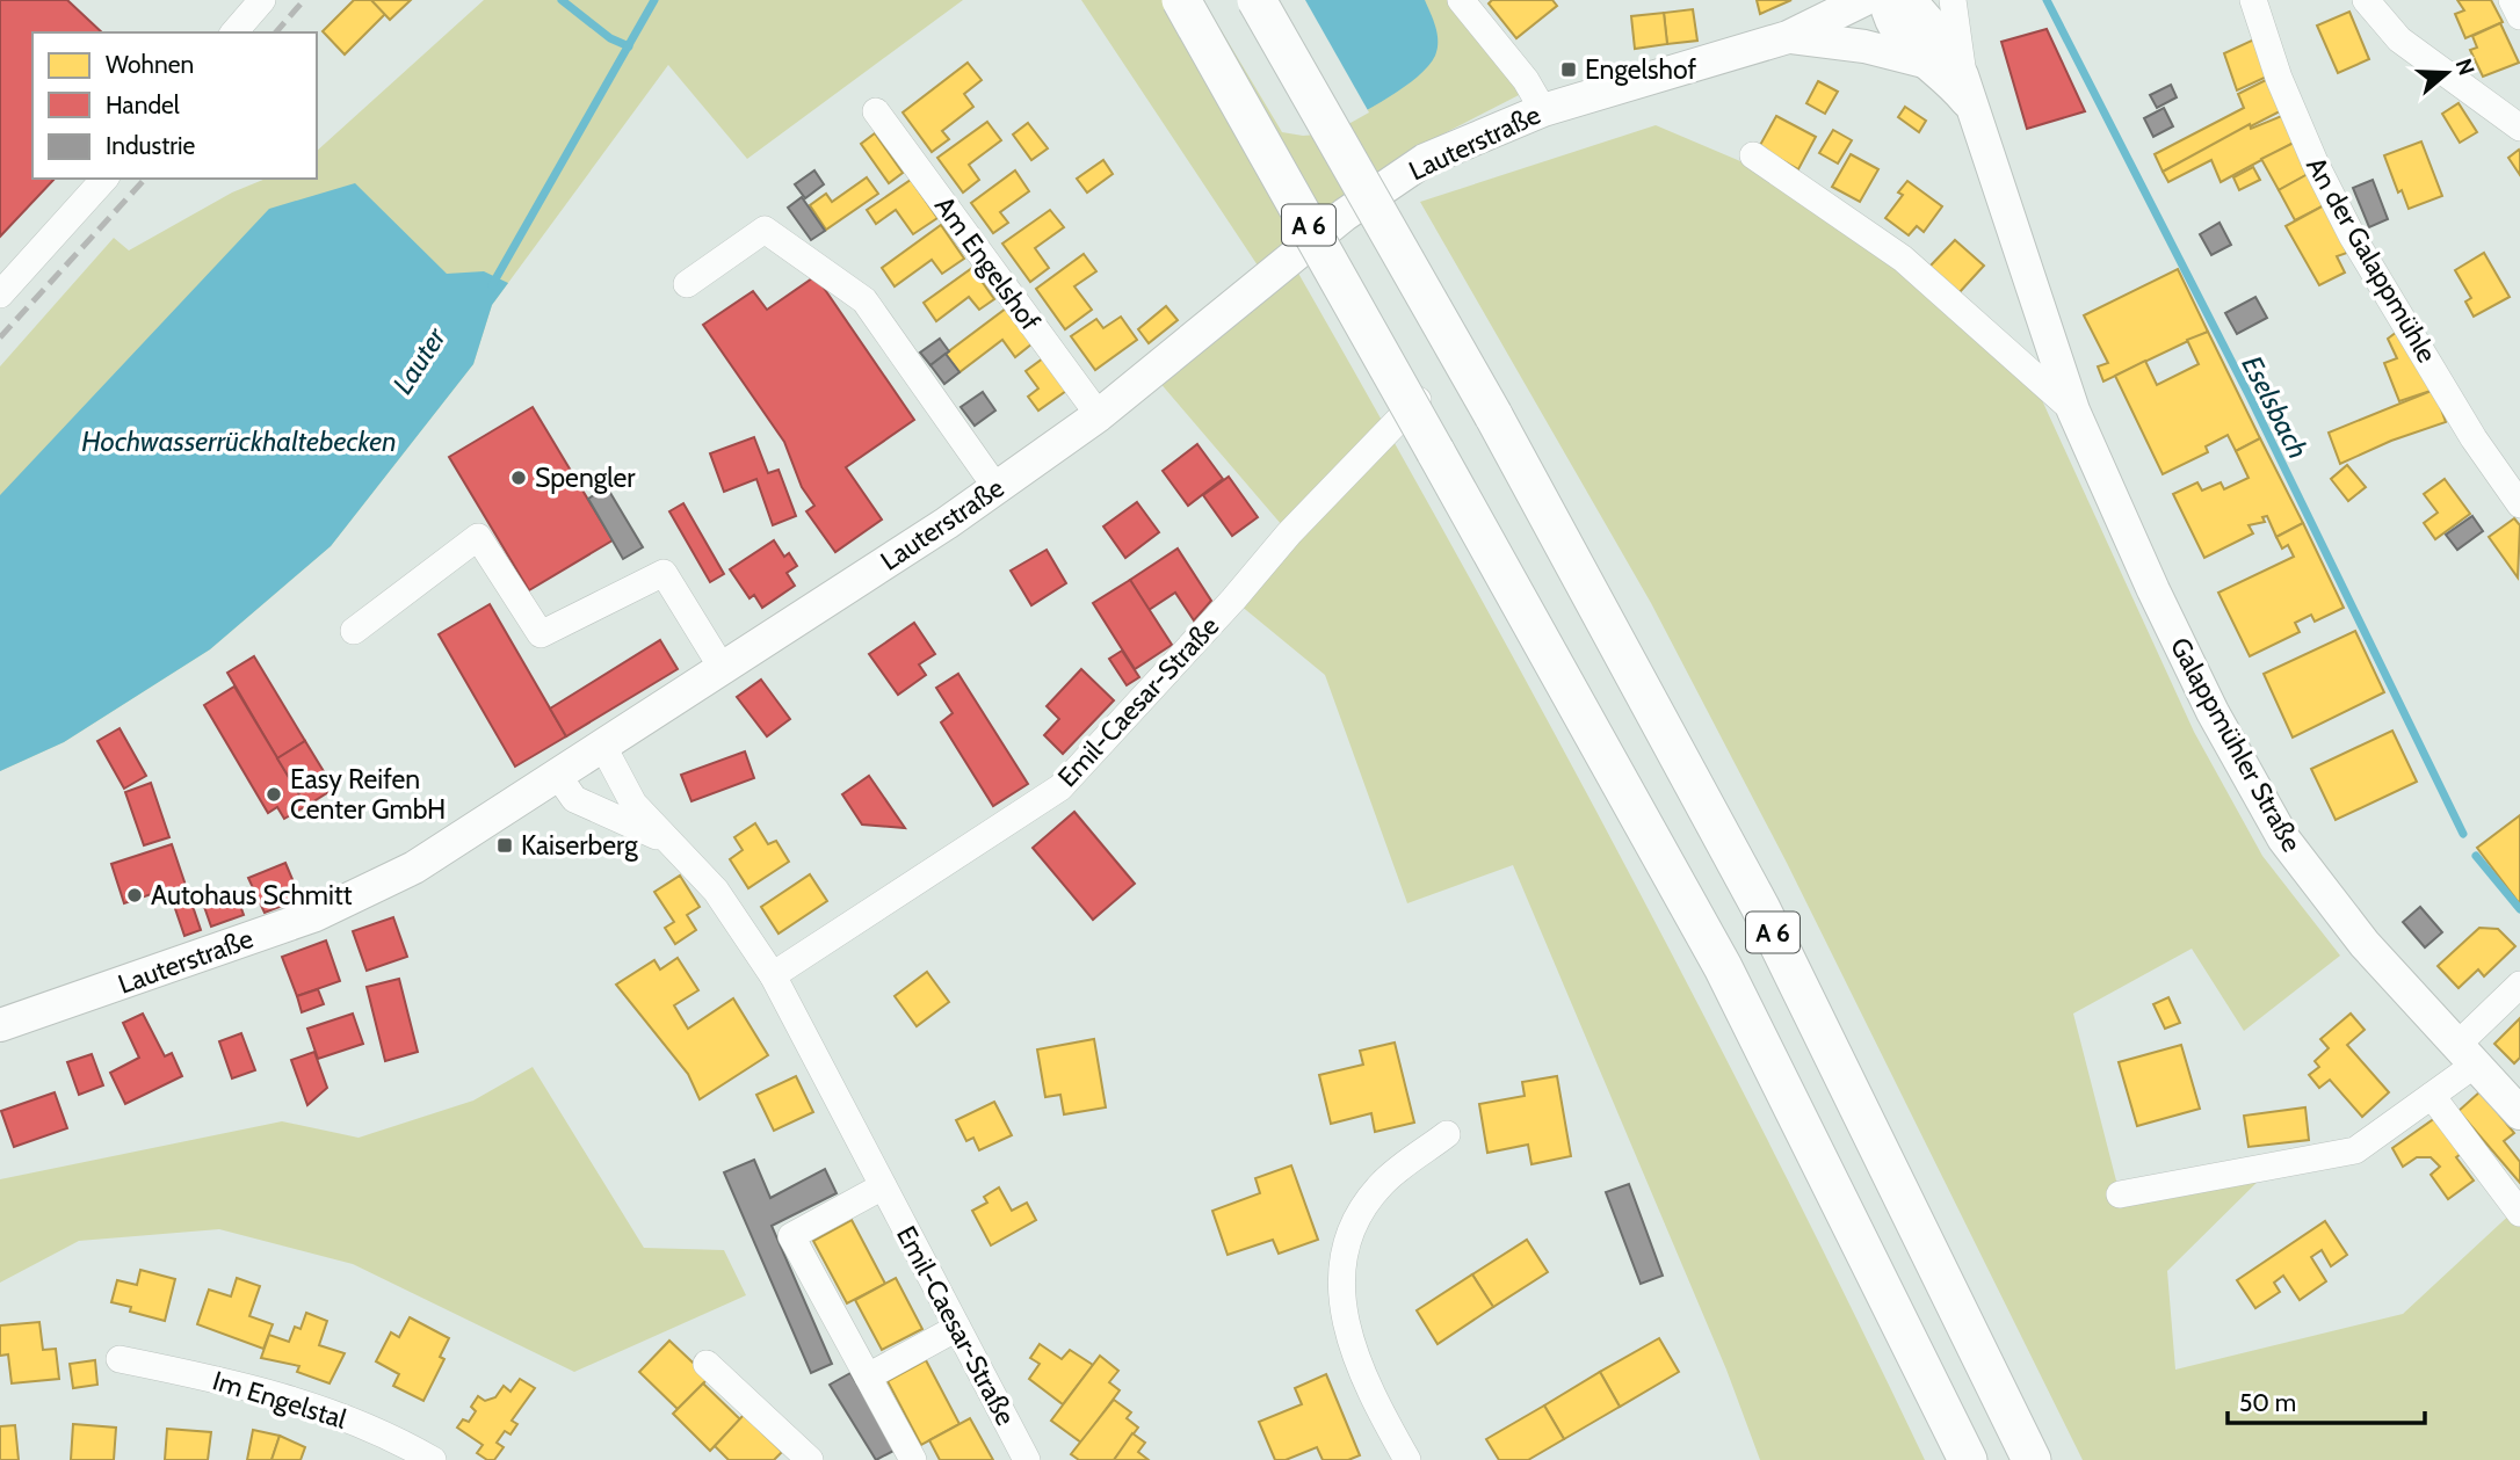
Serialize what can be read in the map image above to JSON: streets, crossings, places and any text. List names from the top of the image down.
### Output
{
  "streets": {
    "highway": ["A 6"],
    "main road": ["Lauterstraße", "Galappmühler Straße"],
    "street": [
      "An der Galappmühle",
      "Am Engelshof",
      "Emil-Caesar-Straße",
      "Im Engelstal"
    ]
  },
  "crossings": [
    ["Lauterstraße", "Am Engelshof"],
    ["Lauterstraße", "Emil-Caesar-Straße"]
  ],
  "water": ["Lauter", "Eselsbach", "Hochwasserrückhaltebecken"],
  "places": {
    "transit": ["Engelshof", "Kaiserberg"],
    "other": ["Spengler", "Easy Reifen Center GmbH", "Autohaus Schmitt"]
  },
  "legend": ["Wohnen", "Handel", "Industrie"],
  "scale_bar": "50 m",
  "north": "right"
}
